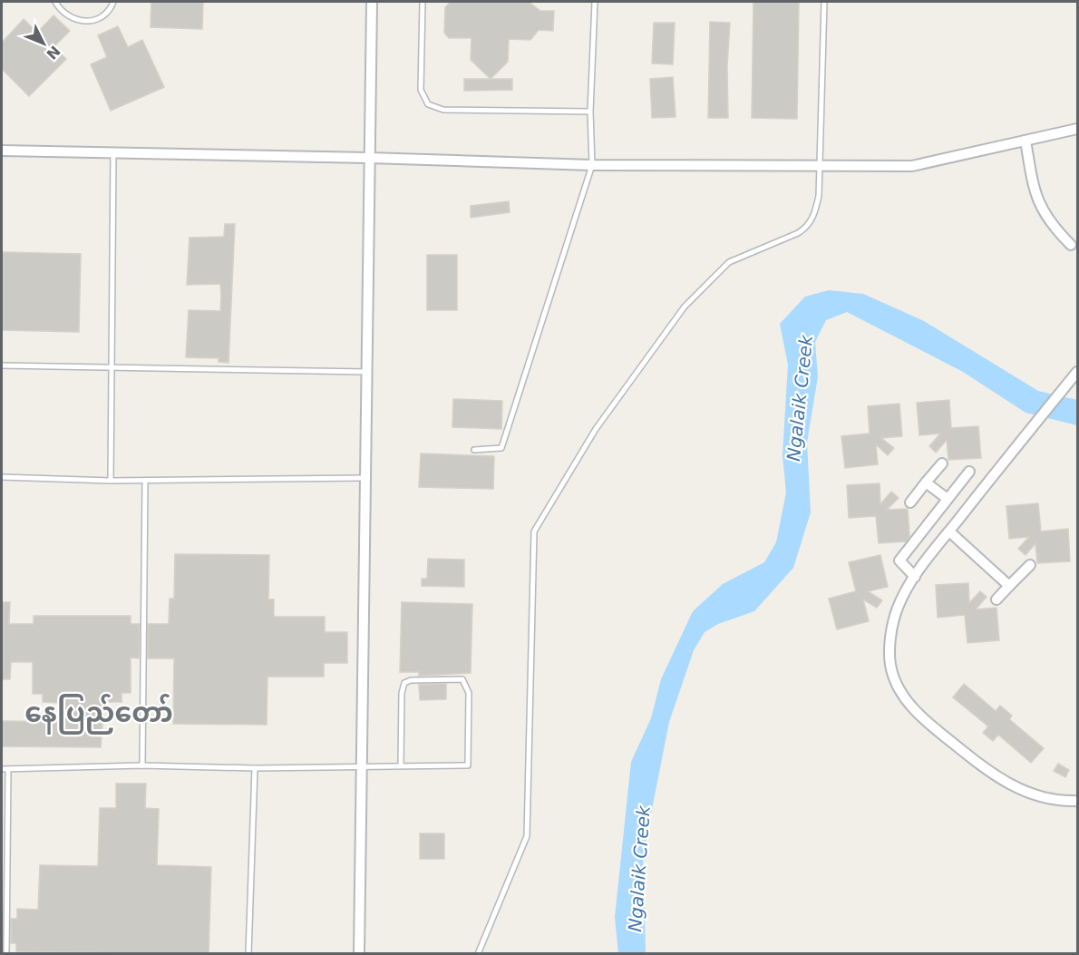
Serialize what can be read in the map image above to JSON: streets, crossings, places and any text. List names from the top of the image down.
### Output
{
  "districts": ["နေပြည်တော်"],
  "water": ["Ngalaik Creek"],
  "north": "bottom right"
}
